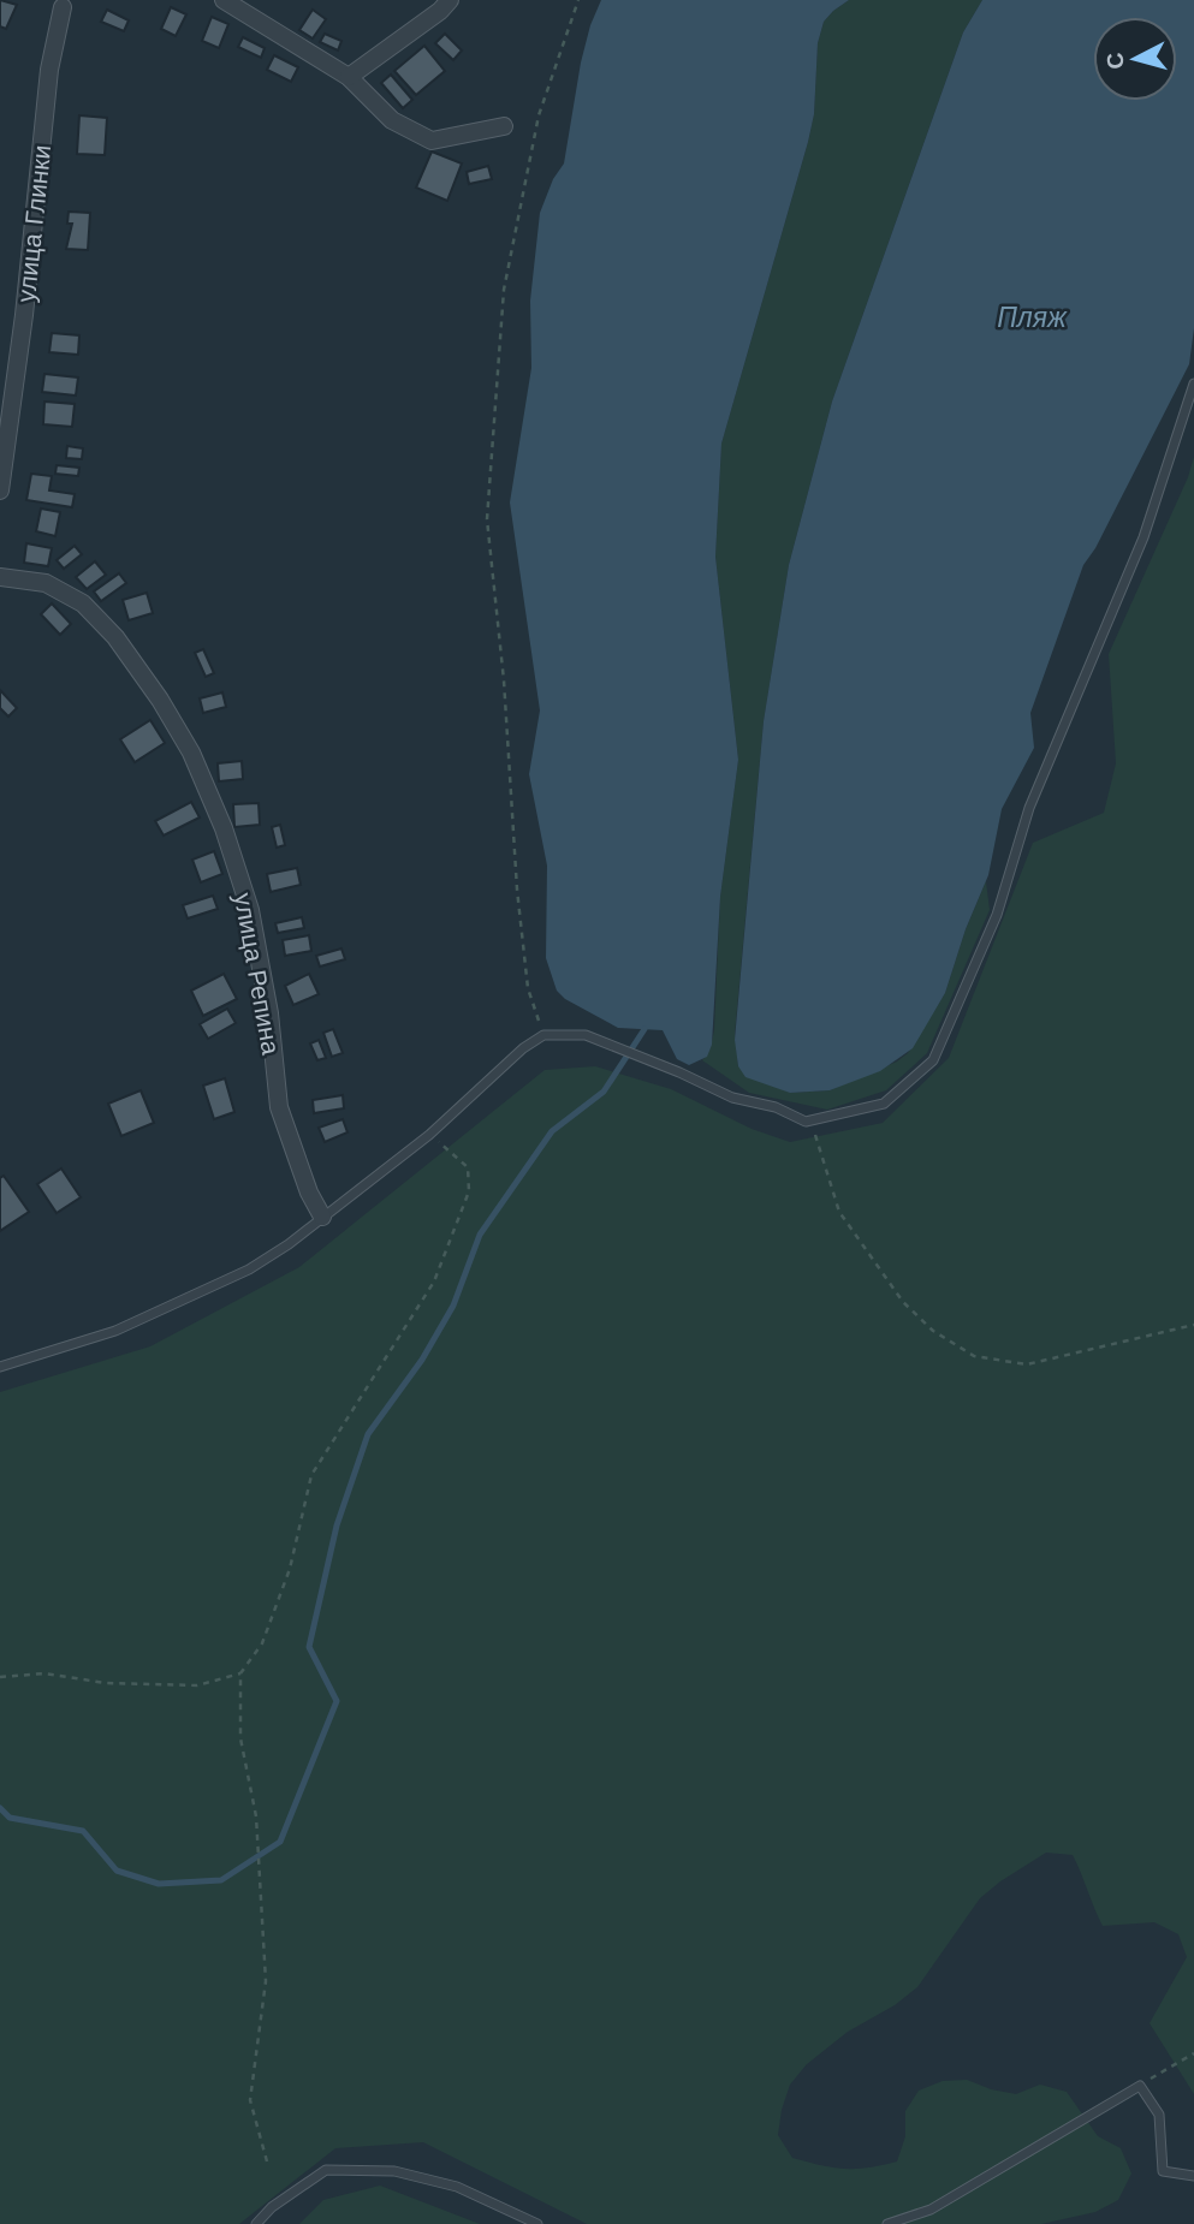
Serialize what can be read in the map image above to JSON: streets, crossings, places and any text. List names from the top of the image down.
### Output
{
  "streets": {
    "street": ["улица Глинки", "улица Репина"]
  },
  "water": ["Пляж"],
  "north": "left"
}
